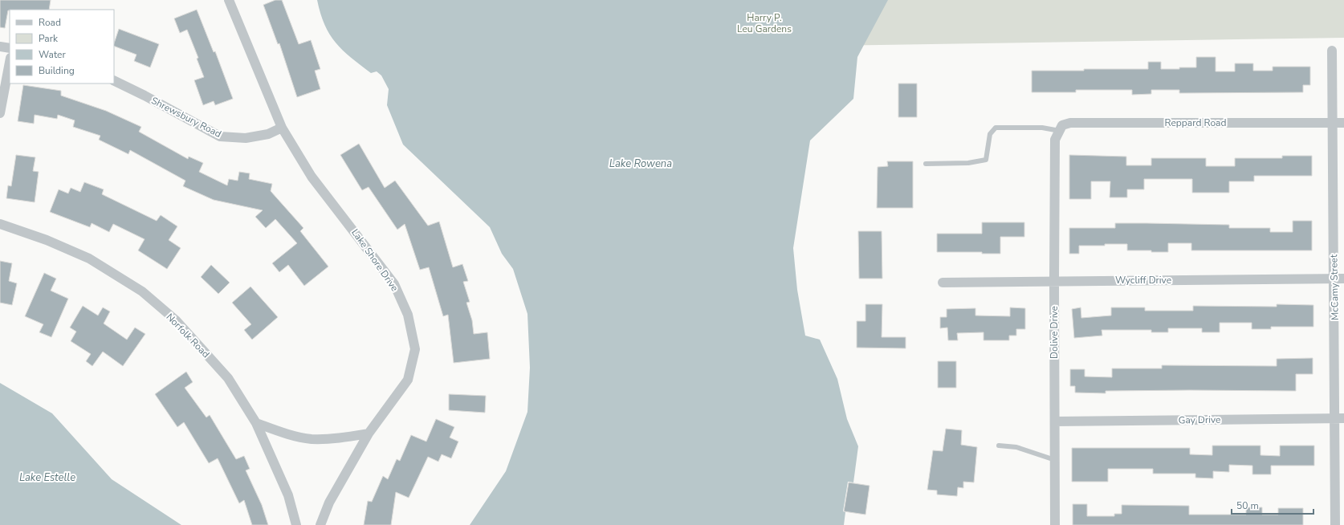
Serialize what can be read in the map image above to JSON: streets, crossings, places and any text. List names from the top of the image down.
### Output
{
  "streets": {
    "street": [
      "Shrewsbury Road",
      "Reppard Road",
      "Lake Shore Drive",
      "Wycliff Drive",
      "McCamy Street",
      "Dolive Drive",
      "Norfolk Road",
      "Gay Drive"
    ]
  },
  "crossings": [
    ["Shrewsbury Road", "Lake Shore Drive"],
    ["Reppard Road", "McCamy Street"],
    ["Reppard Road", "Dolive Drive"],
    ["Wycliff Drive", "McCamy Street"],
    ["Wycliff Drive", "Dolive Drive"],
    ["McCamy Street", "Gay Drive"],
    ["Dolive Drive", "Gay Drive"]
  ],
  "water": ["Lake Rowena", "Lake Estelle"],
  "parks": ["Harry P. Leu Gardens"],
  "legend": [
    "Road",
    "Park",
    "Water",
    "Building"
  ],
  "scale_bar": "50 m"
}
